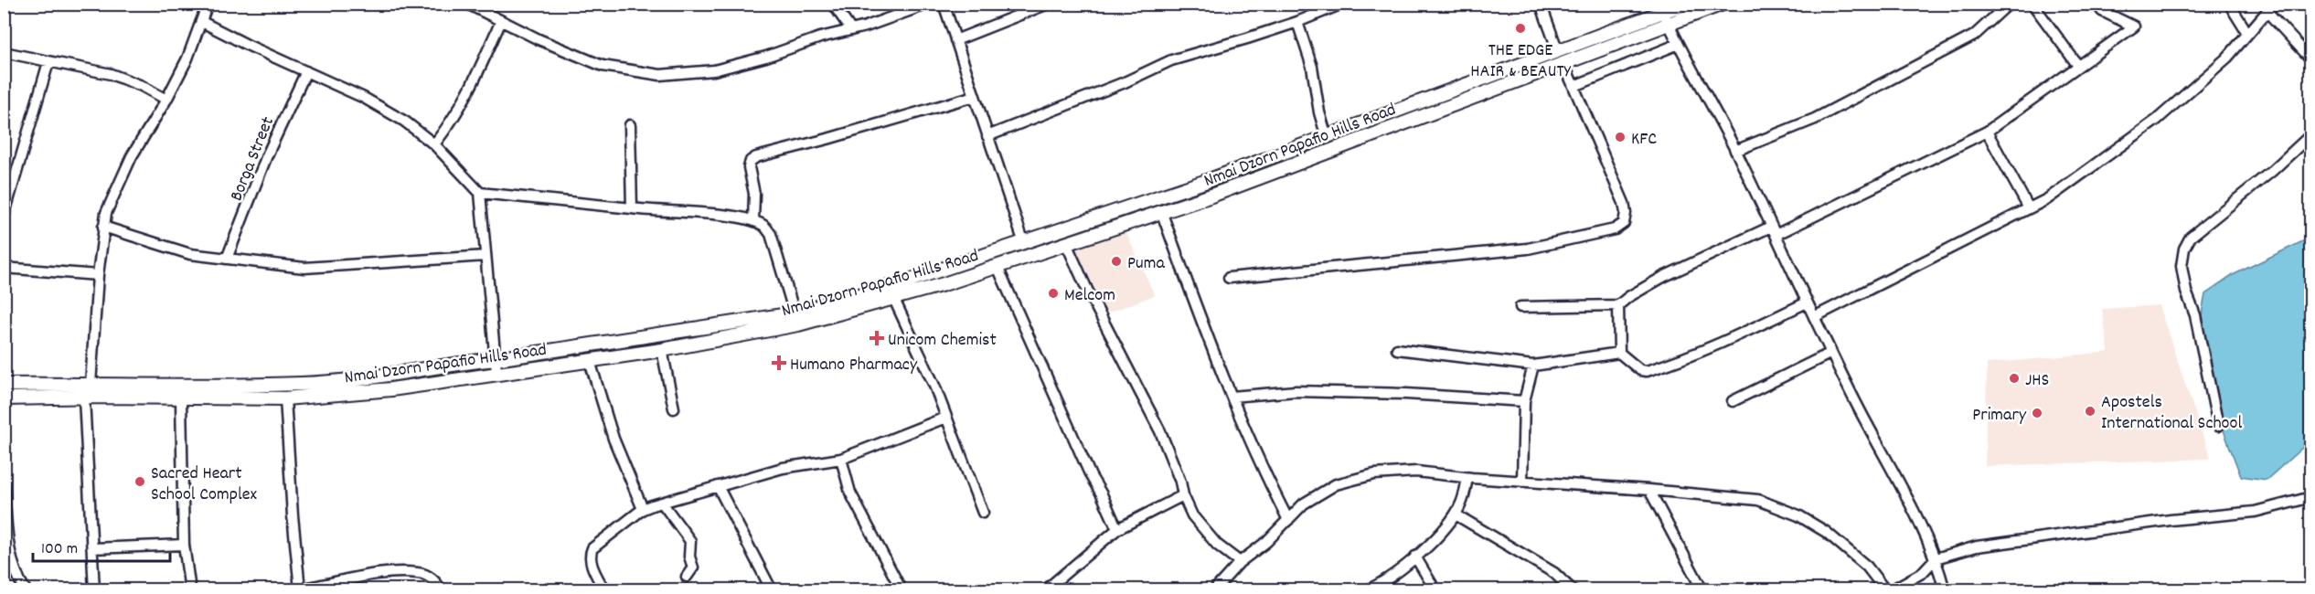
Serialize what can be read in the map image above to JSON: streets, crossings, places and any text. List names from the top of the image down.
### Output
{
  "streets": {
    "street": ["Nmai Dzorn Papafio Hills Road", "Borga Street"]
  },
  "places": {
    "other": [
      "THE EDGE HAIR & BEAUTY",
      "KFC",
      "Puma",
      "Melcom",
      "JHS",
      "Apostels International School",
      "Primary",
      "Sacred Heart School Complex"
    ],
    "health": ["Unicom Chemist", "Humano Pharmacy"]
  },
  "scale_bar": "100 m"
}
